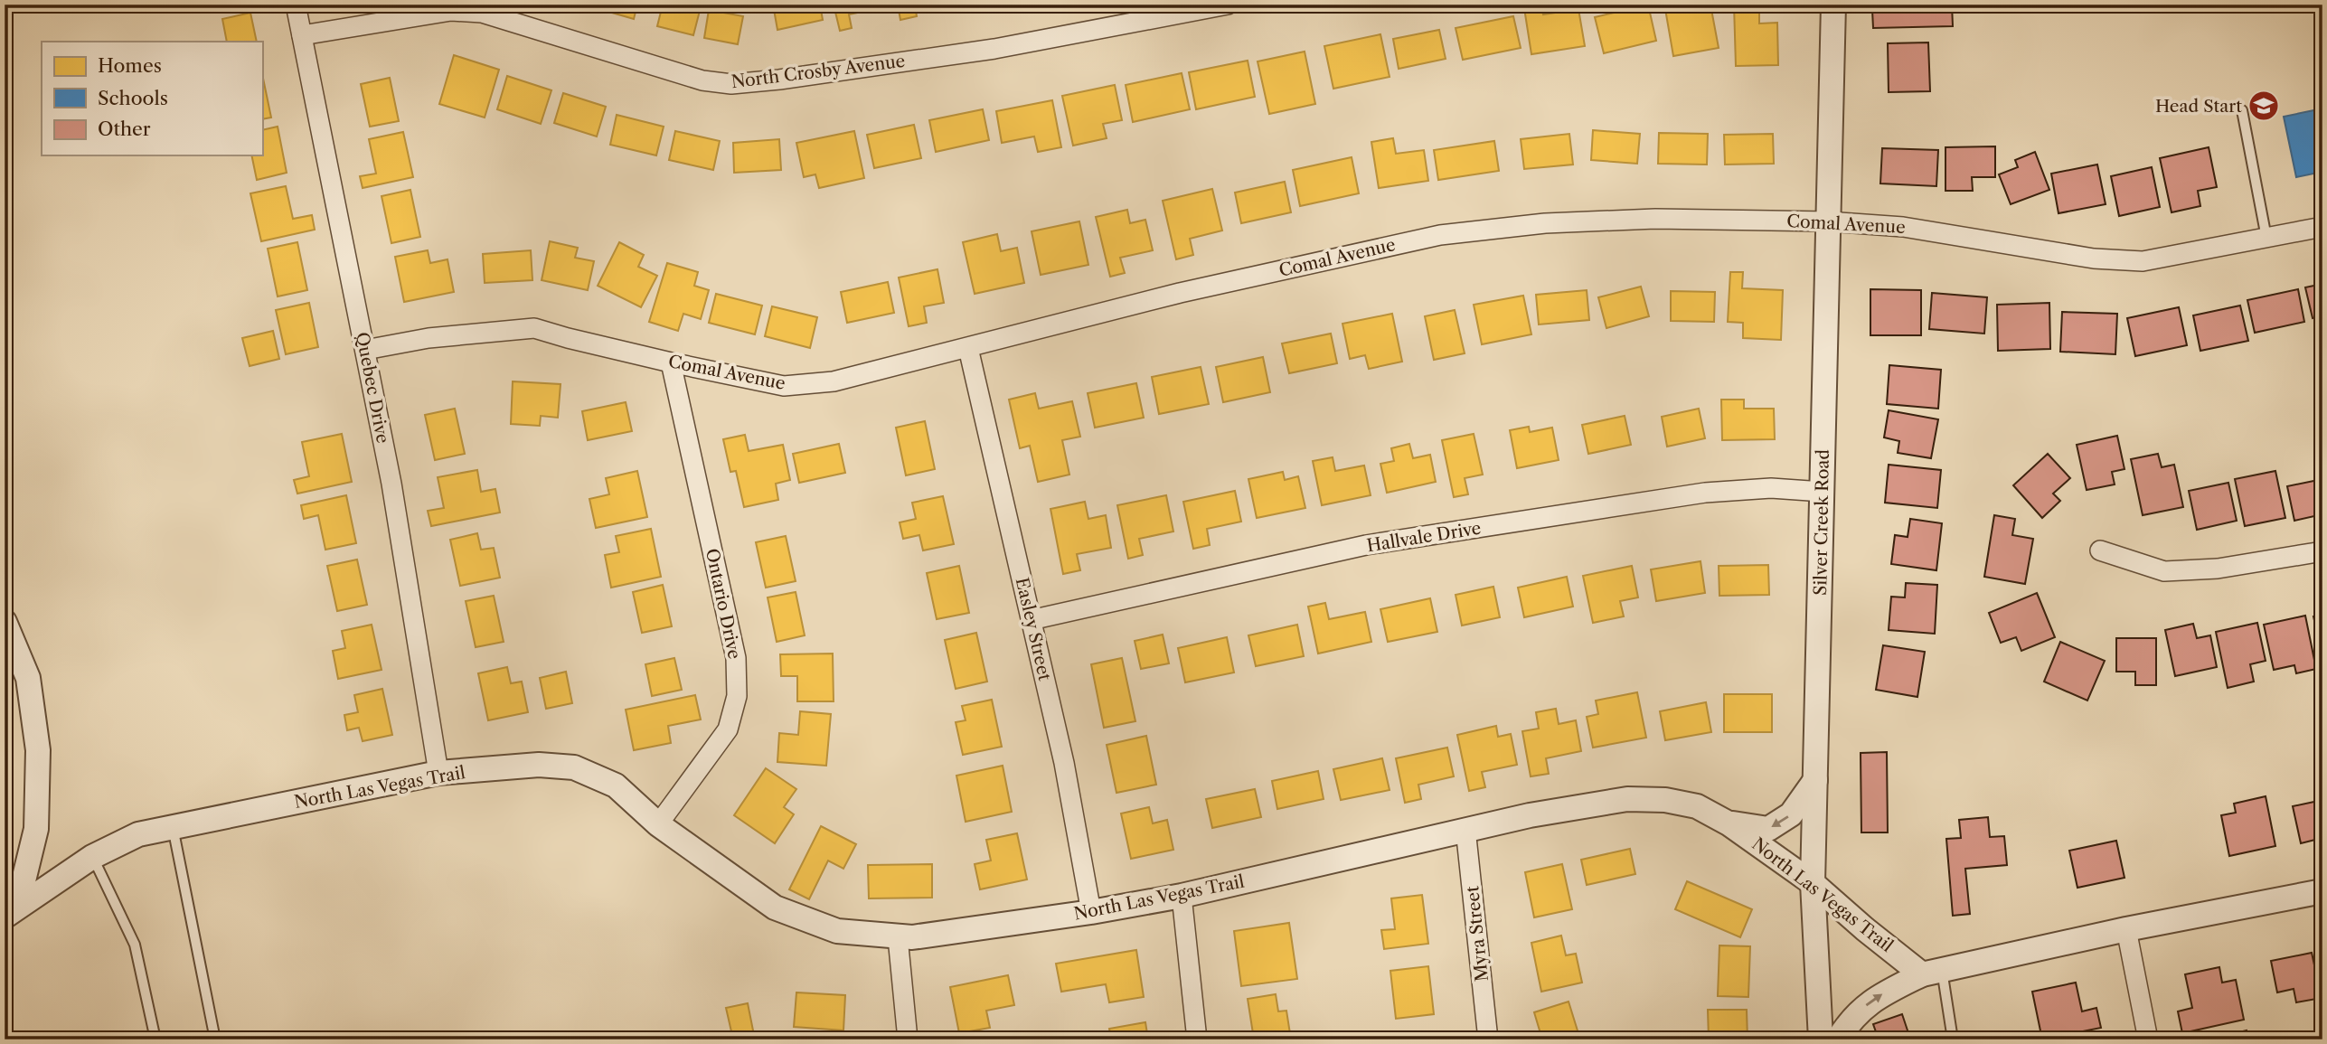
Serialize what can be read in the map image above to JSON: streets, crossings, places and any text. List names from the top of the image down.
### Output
{
  "streets": {
    "street": [
      "North Crosby Avenue",
      "Comal Avenue",
      "Quebec Drive",
      "Silver Creek Road",
      "Hallvale Drive",
      "Ontario Drive",
      "Easley Street",
      "North Las Vegas Trail",
      "Myra Street"
    ]
  },
  "crossings": [
    ["North Crosby Avenue", "Quebec Drive"],
    ["Comal Avenue", "Quebec Drive"],
    ["Comal Avenue", "Silver Creek Road"],
    ["Comal Avenue", "Ontario Drive"],
    ["Comal Avenue", "Easley Street"],
    ["Quebec Drive", "North Las Vegas Trail"],
    ["Silver Creek Road", "Hallvale Drive"],
    ["Silver Creek Road", "North Las Vegas Trail"],
    ["Hallvale Drive", "Easley Street"],
    ["Ontario Drive", "North Las Vegas Trail"],
    ["Easley Street", "North Las Vegas Trail"],
    ["North Las Vegas Trail", "Myra Street"]
  ],
  "places": {
    "school or university": ["Head Start"]
  },
  "legend": ["Homes", "Schools", "Other"]
}
